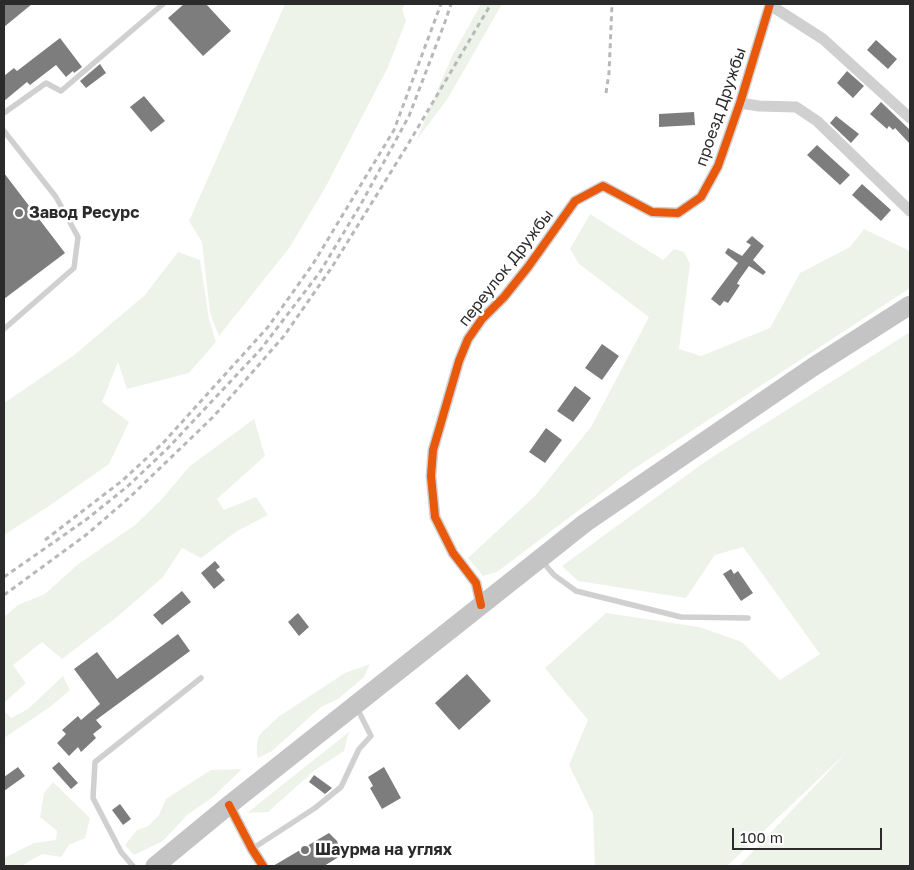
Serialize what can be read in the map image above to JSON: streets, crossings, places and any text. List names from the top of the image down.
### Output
{
  "streets": {
    "street": ["проезд Дружбы", "переулок Дружбы"]
  },
  "crossings": [
    ["проезд Дружбы", "переулок Дружбы"]
  ],
  "places": ["Завод Ресурс", "Шаурма на углях"],
  "scale_bar": "100 m"
}
